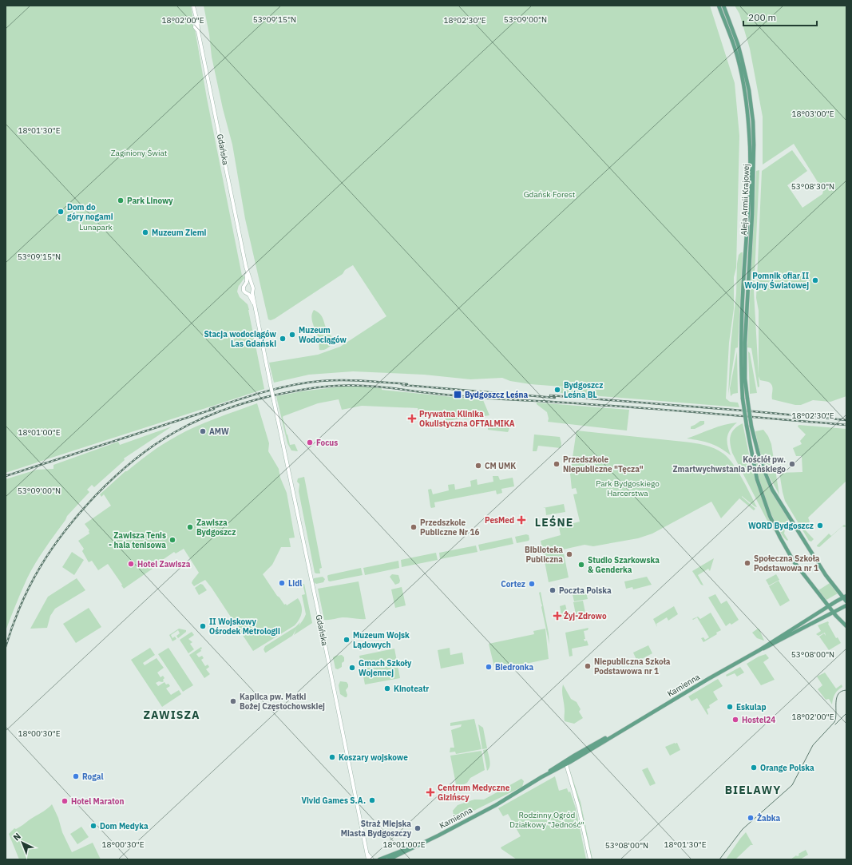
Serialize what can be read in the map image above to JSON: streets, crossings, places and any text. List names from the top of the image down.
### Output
{
  "streets": {
    "main road": ["Gdańska", "Aleja Armii Krajowej", "Kamienna"]
  },
  "crossings": [
    ["Aleja Armii Krajowej", "Kamienna"]
  ],
  "districts": ["LEŚNE", "ZAWISZA", "BIELAWY"],
  "parks": [
    "Zaginiony Świat",
    "Gdańsk Forest",
    "Lunapark",
    "Park Bydgoskiego Harcerstwa",
    "Rodzinny Ogród Działkowy \"Jedność\""
  ],
  "places": {
    "other": [
      "Park Linowy",
      "Dom do góry nogami",
      "Muzeum Ziemi",
      "Pomnik ofiar II Wojny Światowej",
      "Muzeum Wodociągów",
      "Stacja wodociągów Las Gdański",
      "Bydgoszcz Leśna BL",
      "AMW",
      "Focus",
      "Przedszkole Niepubliczne \"Tęcza\"",
      "Kościół pw. Zmartwychwstania Pańskiego",
      "CM UMK",
      "WORD Bydgoszcz",
      "Zawisza Bydgoszcz",
      "Przedszkole Publiczne Nr 16",
      "Zawisza Tenis - hala tenisowa",
      "Biblioteka Publiczna",
      "Społeczna Szkoła Podstawowa nr 1",
      "Hotel Zawisza",
      "Studio Szarkowska & Genderka",
      "Lidl",
      "Cortez",
      "Poczta Polska",
      "II Wojskowy Ośrodek Metrologii",
      "Muzeum Wojsk Lądowych",
      "Niepubliczna Szkoła Podstawowa nr 1",
      "Biedronka",
      "Gmach Szkoły Wojennej",
      "Kinoteatr",
      "Kaplica pw. Matki Bożej Częstochowskiej",
      "Eskulap",
      "Hostel24",
      "Koszary wojskowe",
      "Orange Polska",
      "Rogal",
      "Vivid Games S.A.",
      "Hotel Maraton",
      "Żabka",
      "Dom Medyka",
      "Straż Miejska Miasta Bydgoszczy"
    ],
    "transit": ["Bydgoszcz Leśna"],
    "health": [
      "Prywatna Klinika Okulistyczna OFTALMIKA",
      "PesMed",
      "Żyj-Zdrowo",
      "Centrum Medyczne Gizińscy"
    ]
  },
  "scale_bar": "200 m",
  "north": "top left",
  "coordinates": [
    "53°09'15\"N",
    "53°09'00\"N",
    "18°02'00\"E",
    "18°02'30\"E",
    "18°03'00\"E",
    "18°01'30\"E",
    "53°08'30\"N",
    "18°01'00\"E",
    "53°08'00\"N",
    "18°00'30\"E"
  ]
}
